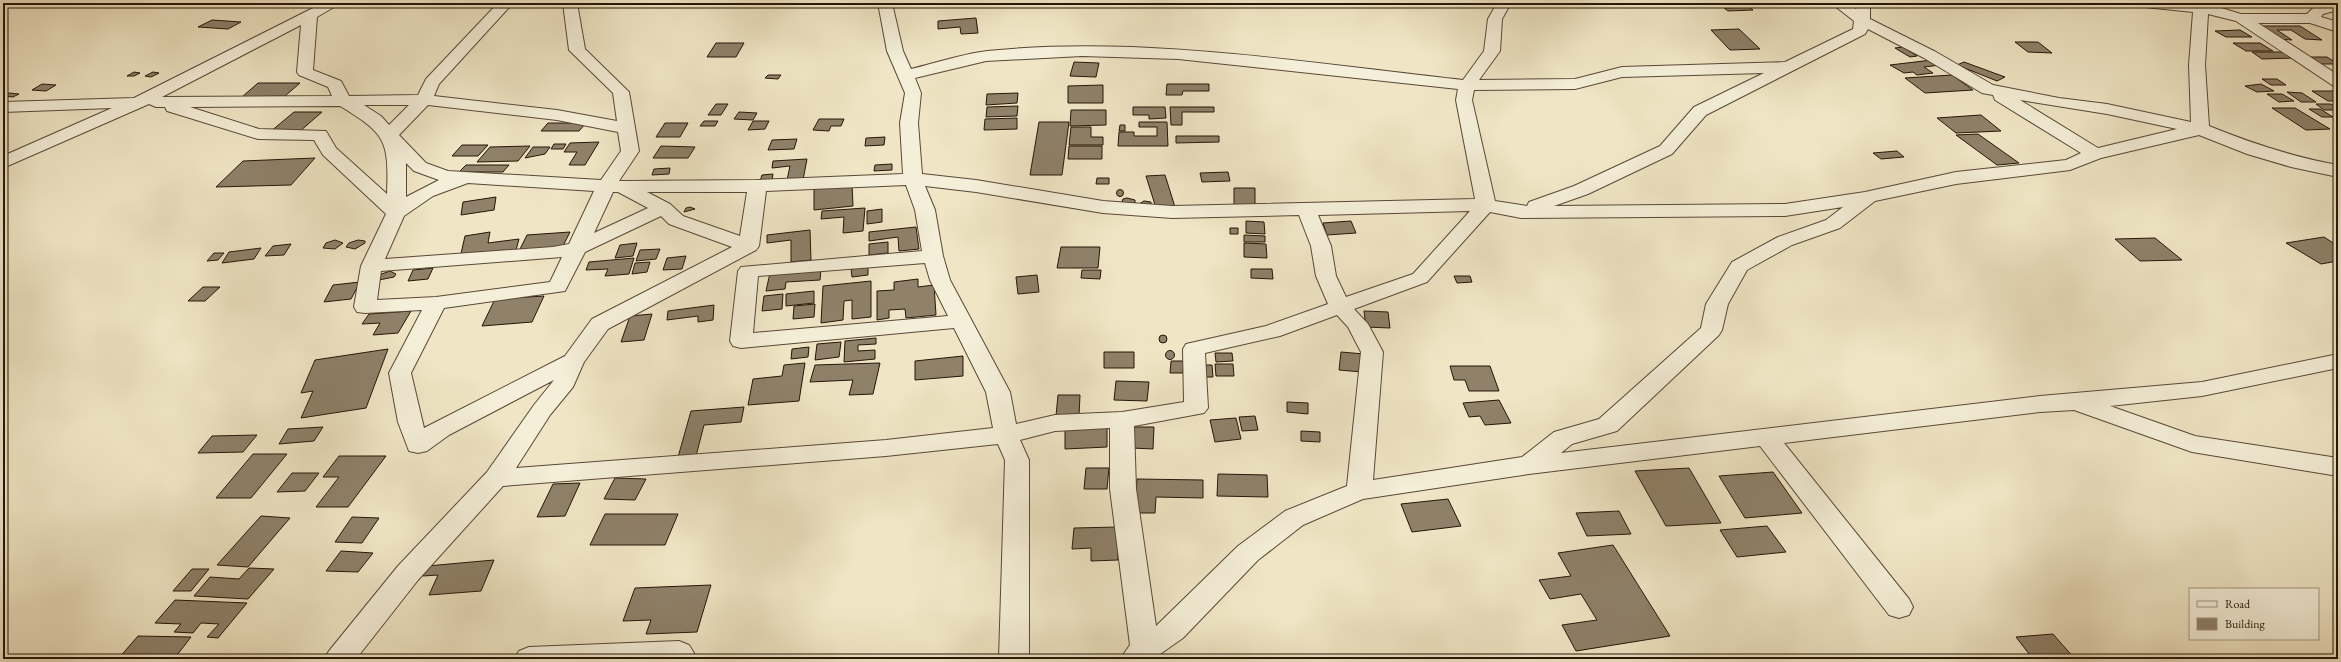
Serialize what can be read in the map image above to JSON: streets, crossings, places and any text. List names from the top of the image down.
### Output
{
  "legend": ["Road", "Building"]
}
